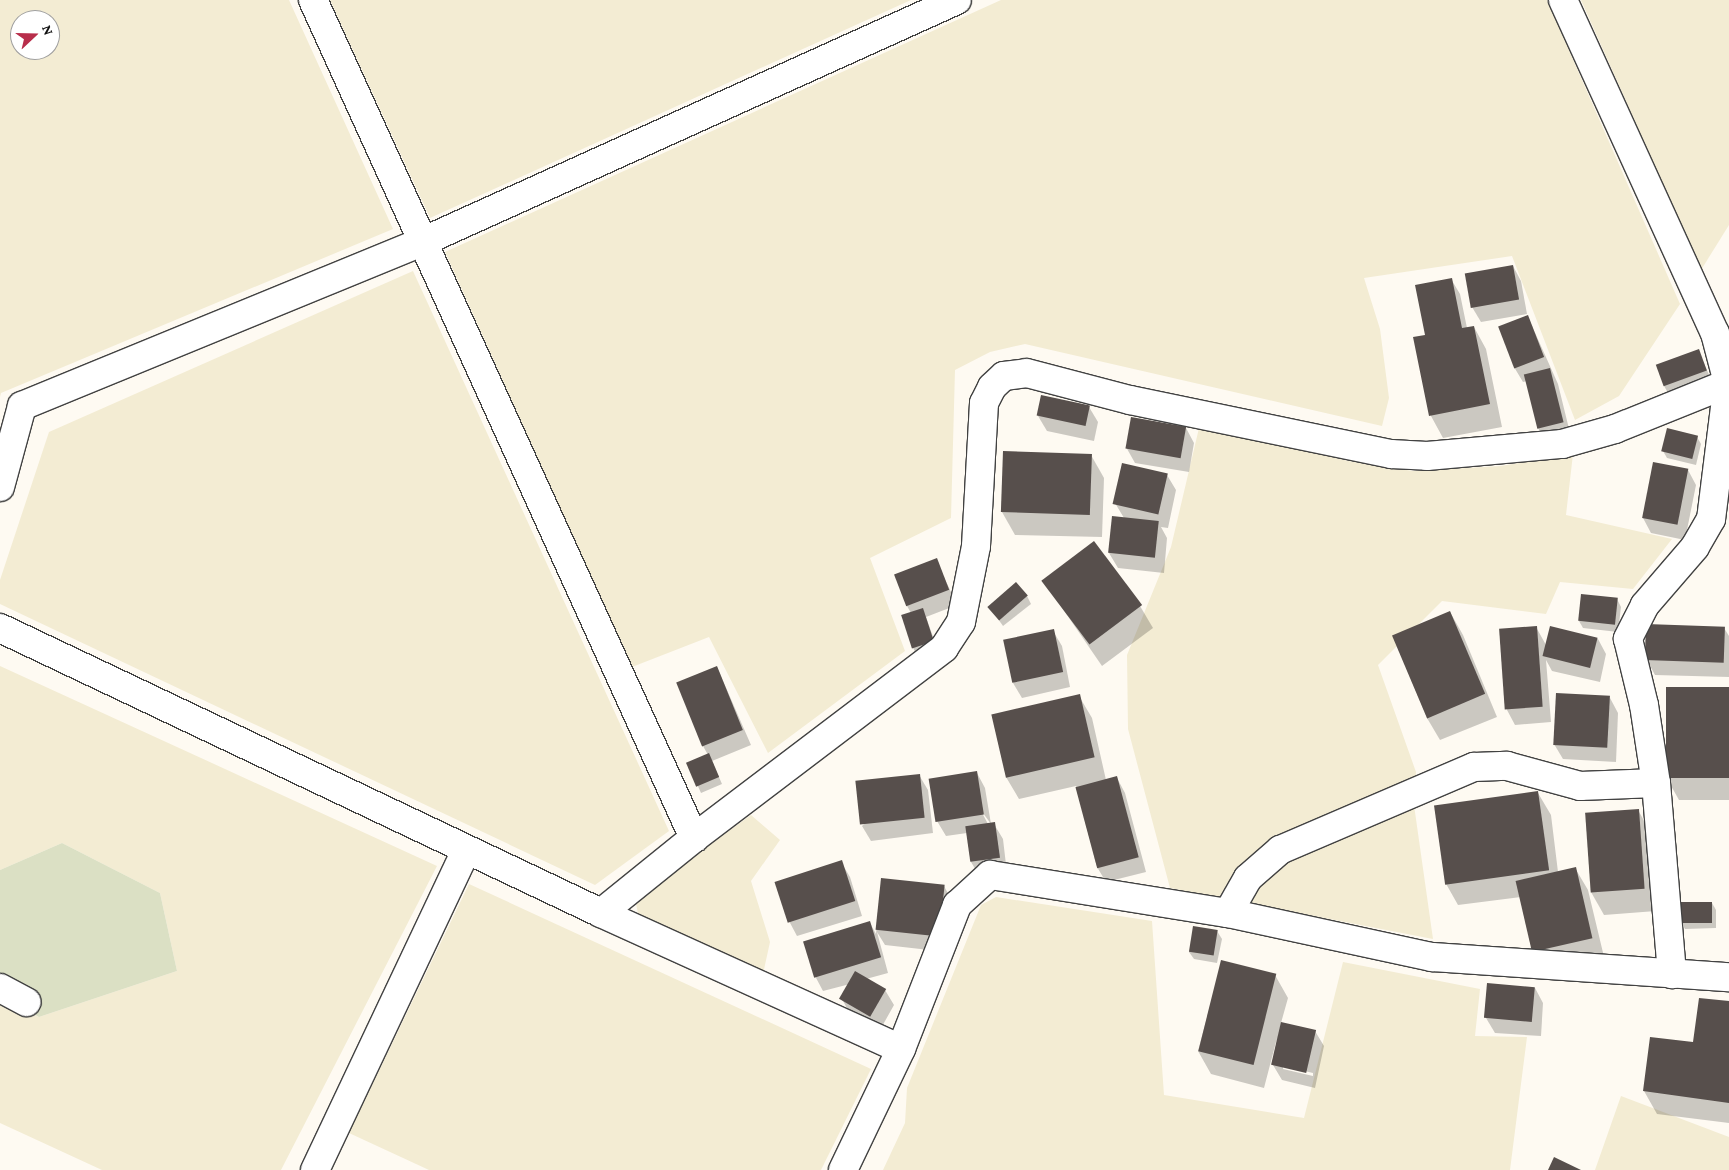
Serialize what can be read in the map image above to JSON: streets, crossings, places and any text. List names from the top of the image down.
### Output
{
  "north": "right"
}
